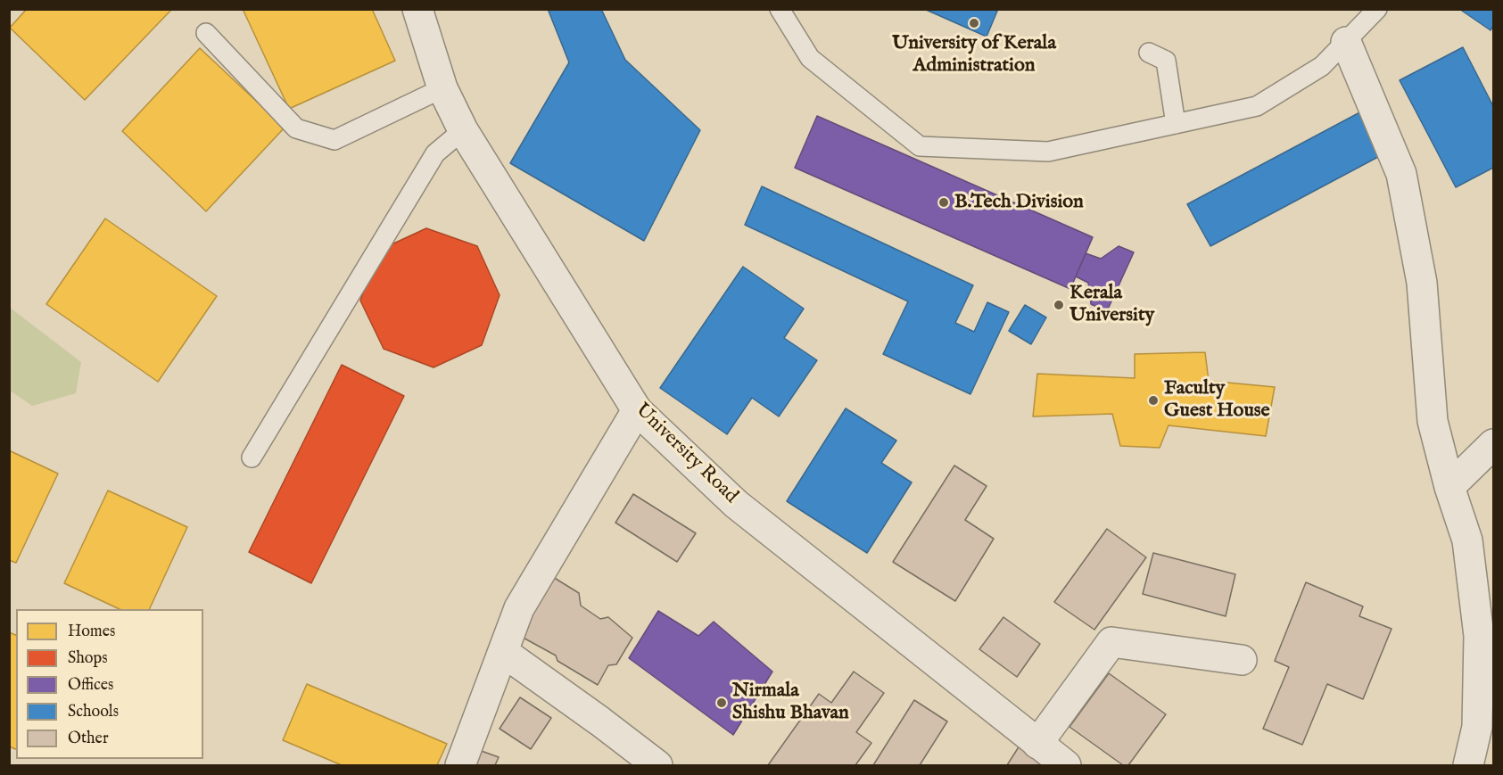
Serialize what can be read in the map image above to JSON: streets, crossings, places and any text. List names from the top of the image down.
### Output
{
  "streets": {
    "street": ["University Road"]
  },
  "places": [
    "University of Kerala Administration",
    "B.Tech Division",
    "Kerala University",
    "Faculty Guest House",
    "Nirmala Shishu Bhavan"
  ],
  "legend": [
    "Homes",
    "Shops",
    "Offices",
    "Schools",
    "Other"
  ]
}
